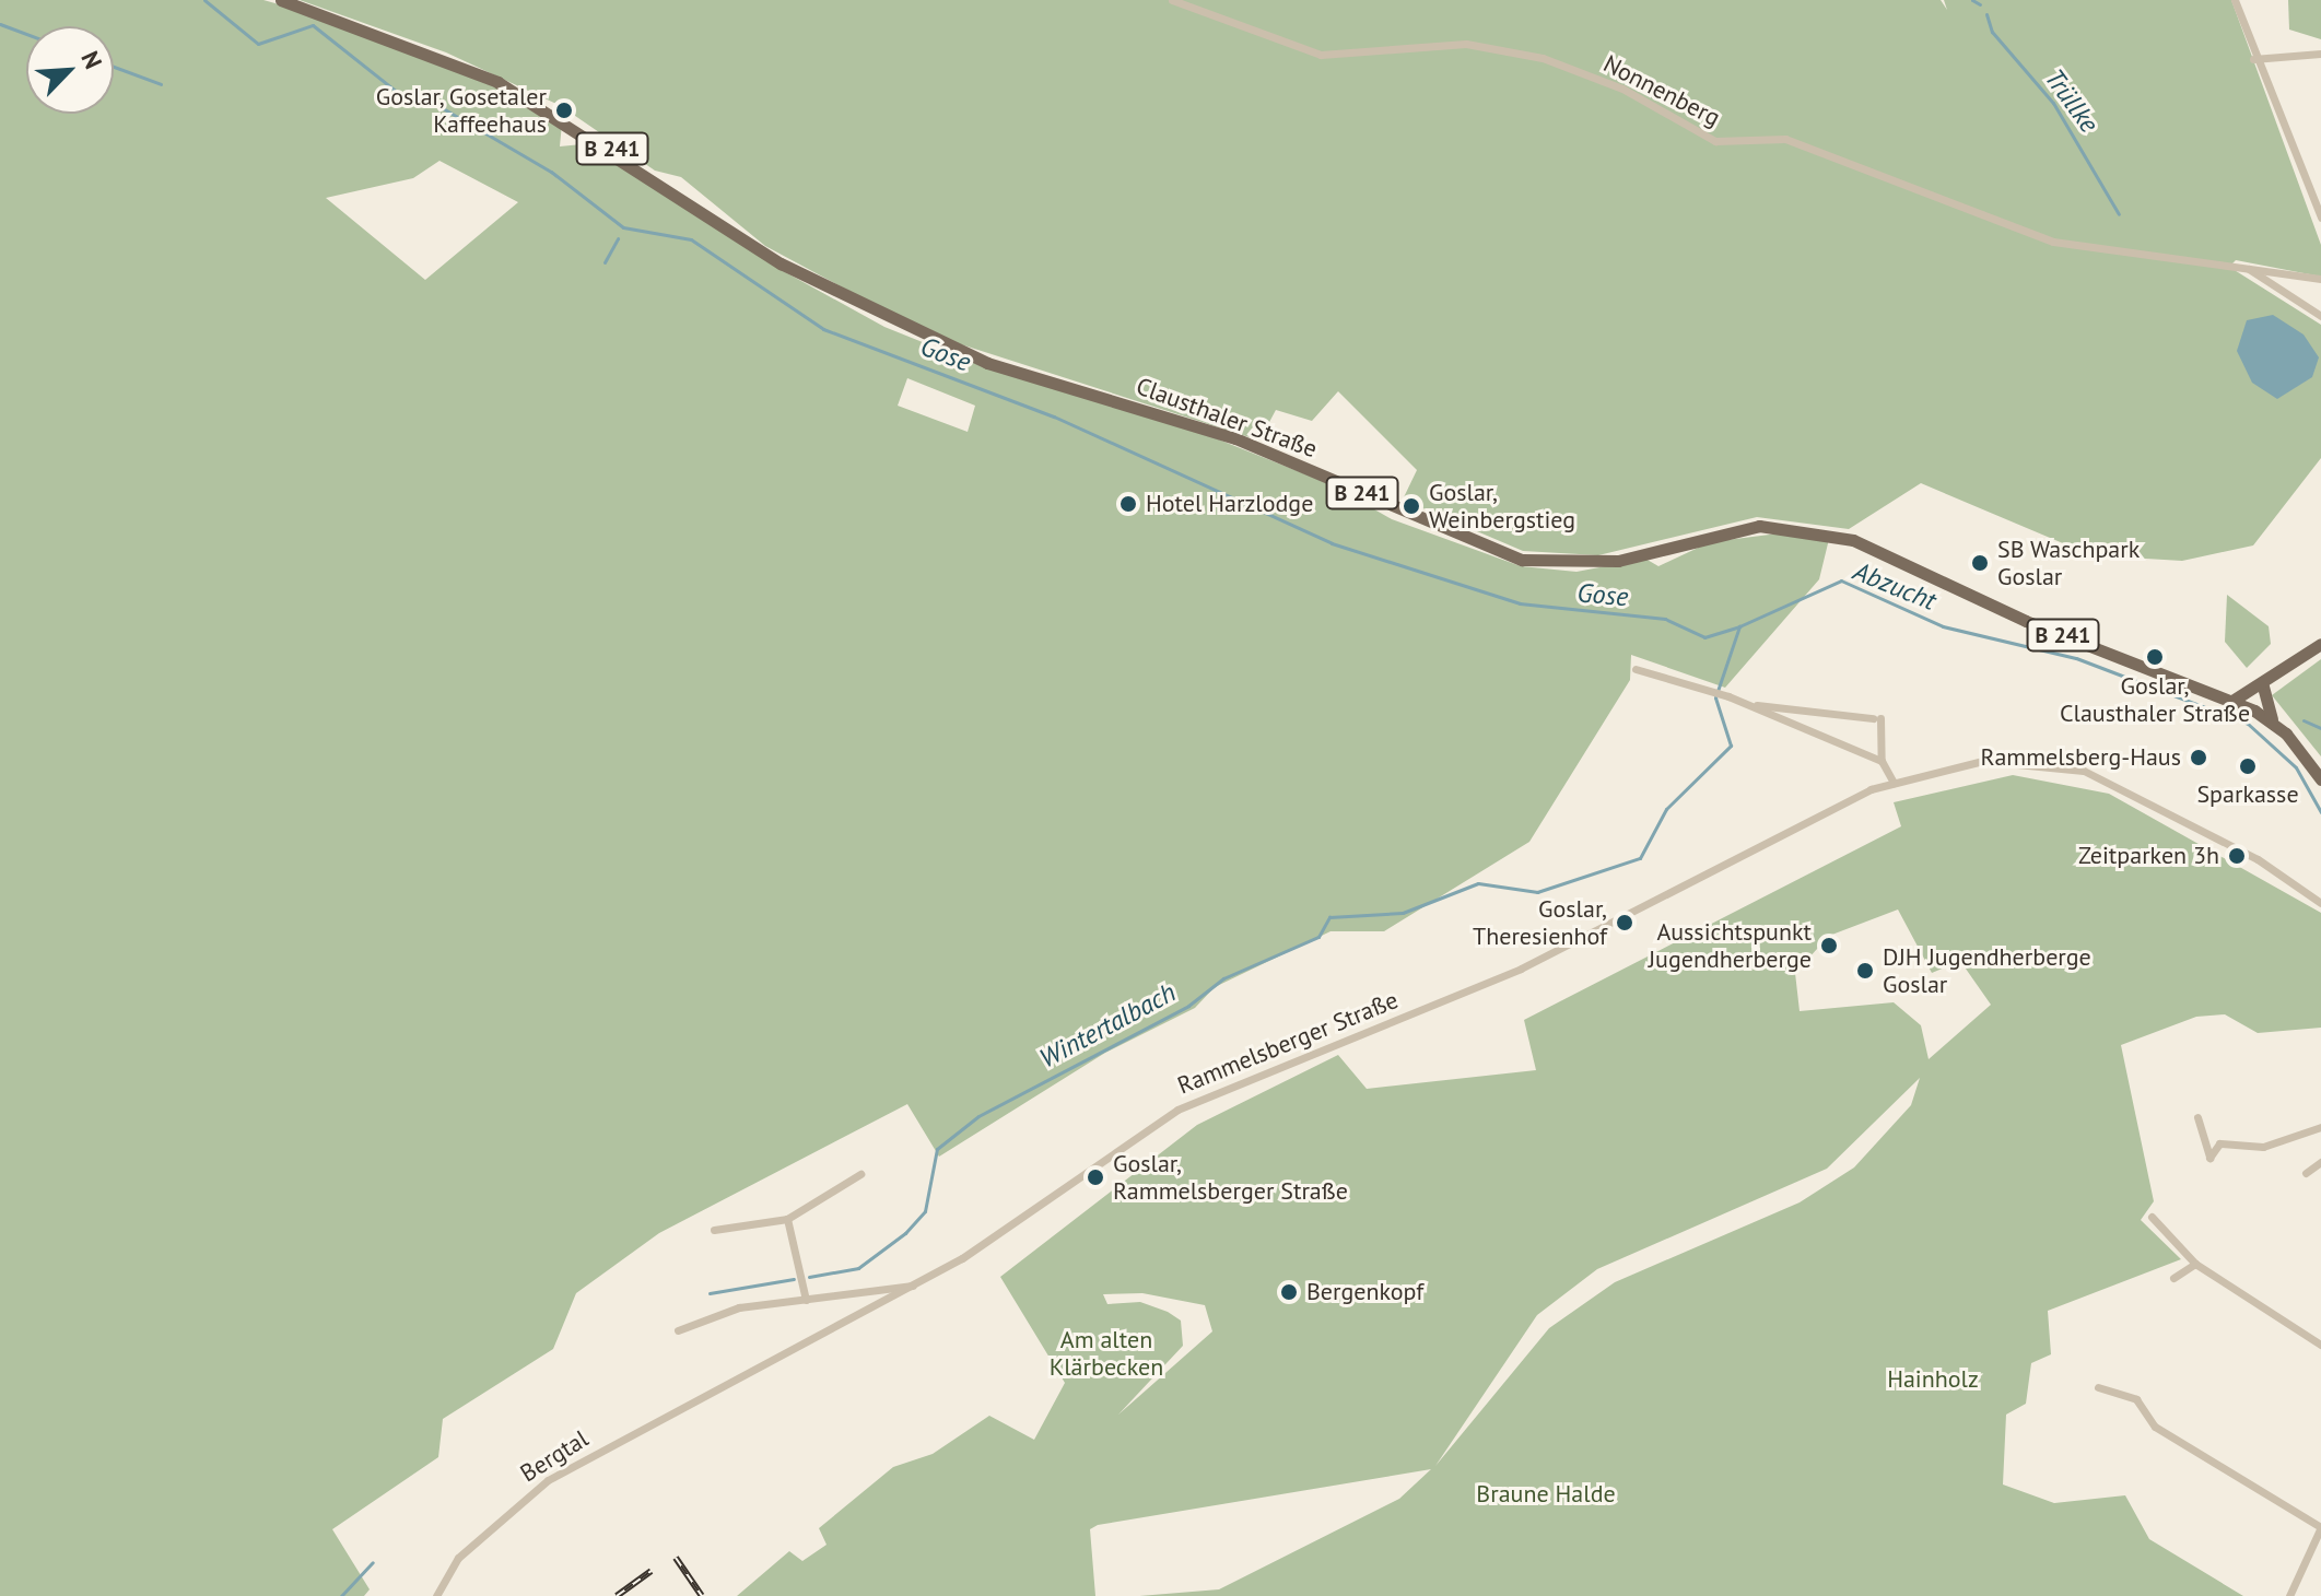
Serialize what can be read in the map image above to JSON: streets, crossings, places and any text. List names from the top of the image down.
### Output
{
  "streets": {
    "main road": ["B 241", "Clausthaler Straße"],
    "street": ["Nonnenberg", "Rammelsberger Straße", "Bergtal"]
  },
  "crossings": [
    ["Rammelsberger Straße", "Bergtal"]
  ],
  "water": [
    "Trüllke",
    "Gose",
    "Abzucht",
    "Wintertalbach"
  ],
  "parks": ["Am alten Klärbecken", "Hainholz", "Braune Halde"],
  "places": [
    "Goslar, Gosetaler Kaffeehaus",
    "Hotel Harzlodge",
    "Goslar, Weinbergstieg",
    "SB Waschpark Goslar",
    "Goslar, Clausthaler Straße",
    "Rammelsberg-Haus",
    "Sparkasse",
    "Zeitparken 3h",
    "Goslar, Theresienhof",
    "Aussichtspunkt Jugendherberge",
    "DJH Jugendherberge Goslar",
    "Goslar, Rammelsberger Straße",
    "Bergenkopf"
  ],
  "north": "top right"
}
